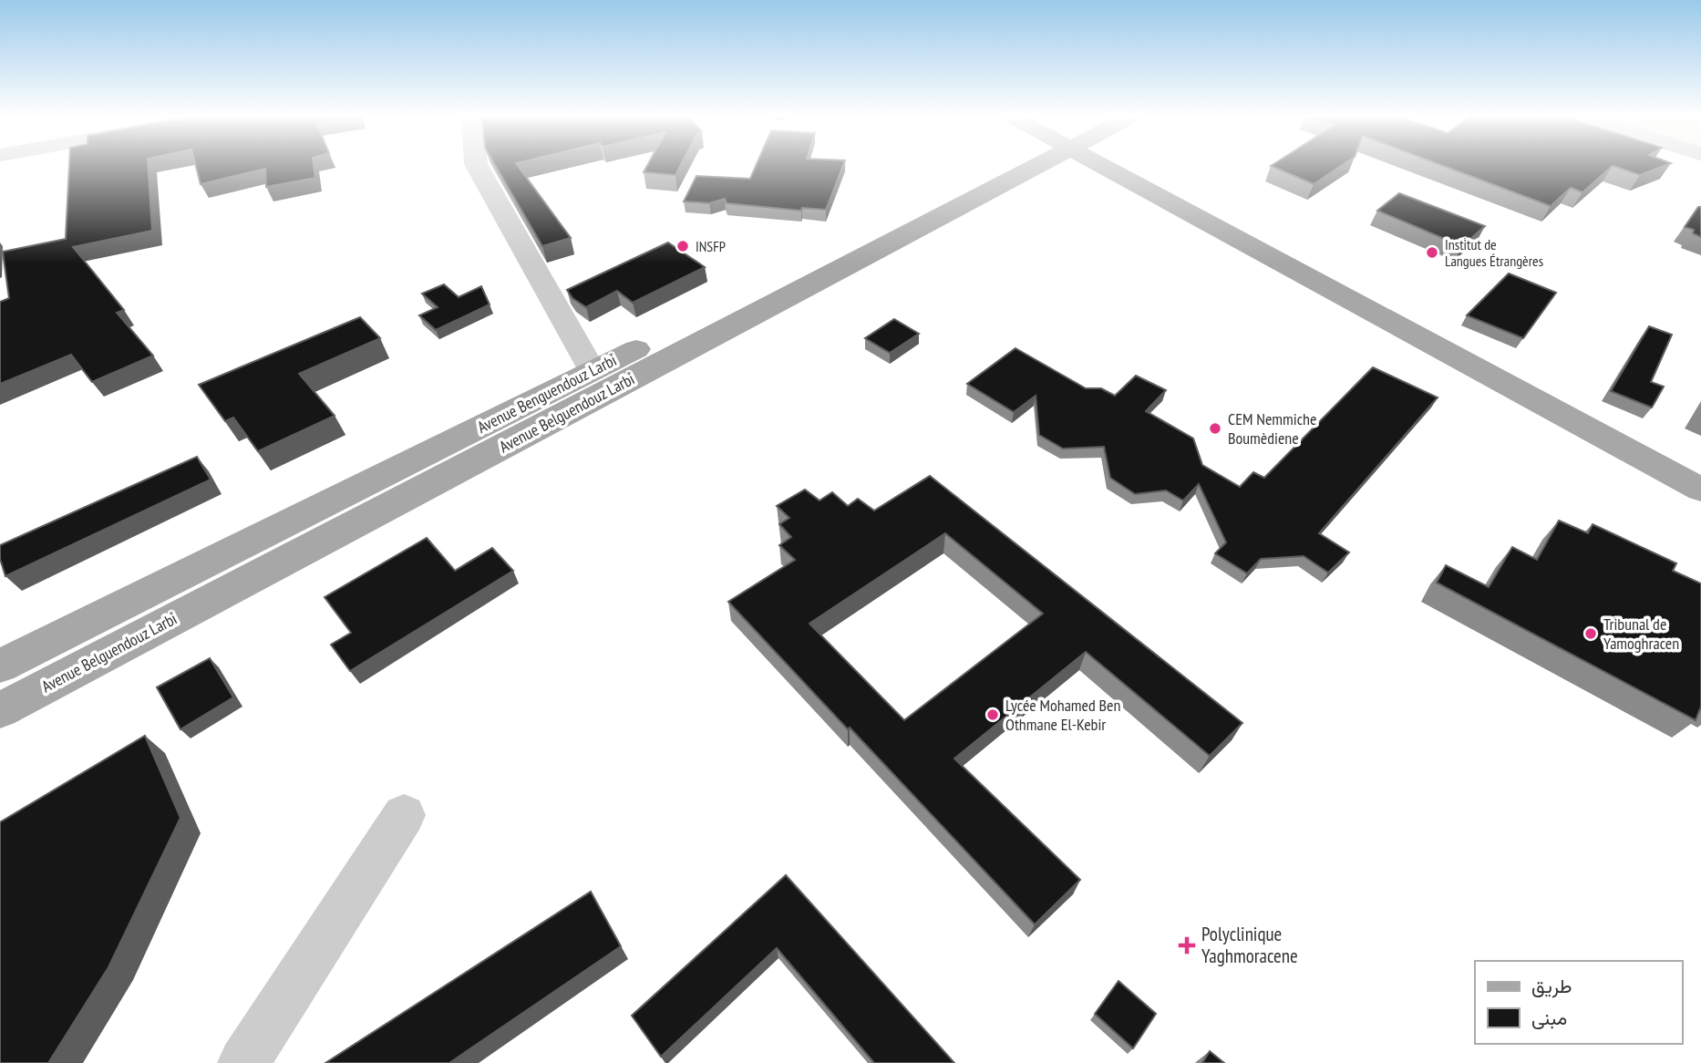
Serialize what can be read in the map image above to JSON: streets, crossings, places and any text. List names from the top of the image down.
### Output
{
  "streets": {
    "main road": ["Avenue Benguendouz Larbi", "Avenue Belguendouz Larbi"]
  },
  "places": {
    "other": [
      "INSFP",
      "Institut de Langues Étrangères",
      "CEM Nemmiche Boumèdiene",
      "Tribunal de Yamoghracen",
      "Lycée Mohamed Ben Othmane El-Kebir"
    ],
    "health": ["Polyclinique Yaghmoracene"]
  },
  "legend": ["طريق", "مبنى"]
}
